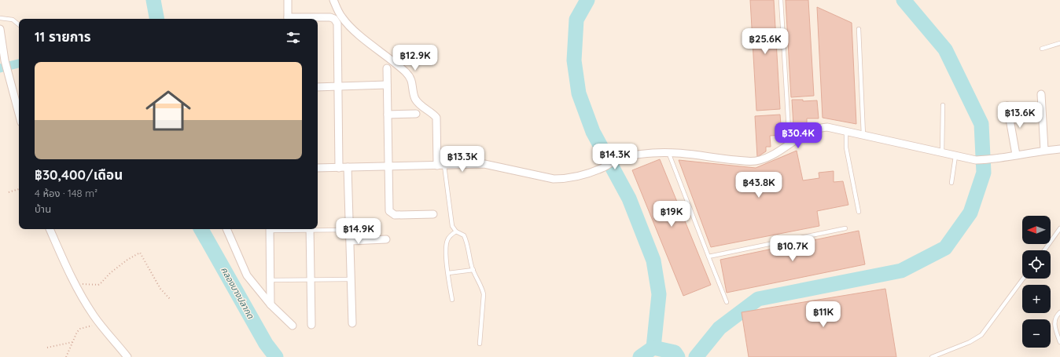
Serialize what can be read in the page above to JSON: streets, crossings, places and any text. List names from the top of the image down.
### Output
{
  "water": ["คลองบางปลากด"],
  "north": "left",
  "page": {
    "heading": "11 รายการ",
    "price": [
      "฿25.6K",
      "฿12.9K",
      "฿13.6K",
      "฿30.4K",
      "฿14.3K",
      "฿13.3K",
      "฿43.8K",
      "฿19K",
      "฿14.9K",
      "฿10.7K",
      "฿11K"
    ],
    "list": [
      {
        "name": "฿30,400/เดือน",
        "note": "4 ห้อง · 148 m² · บ้าน"
      }
    ],
    "map_buttons": ["+", "−"]
  }
}
